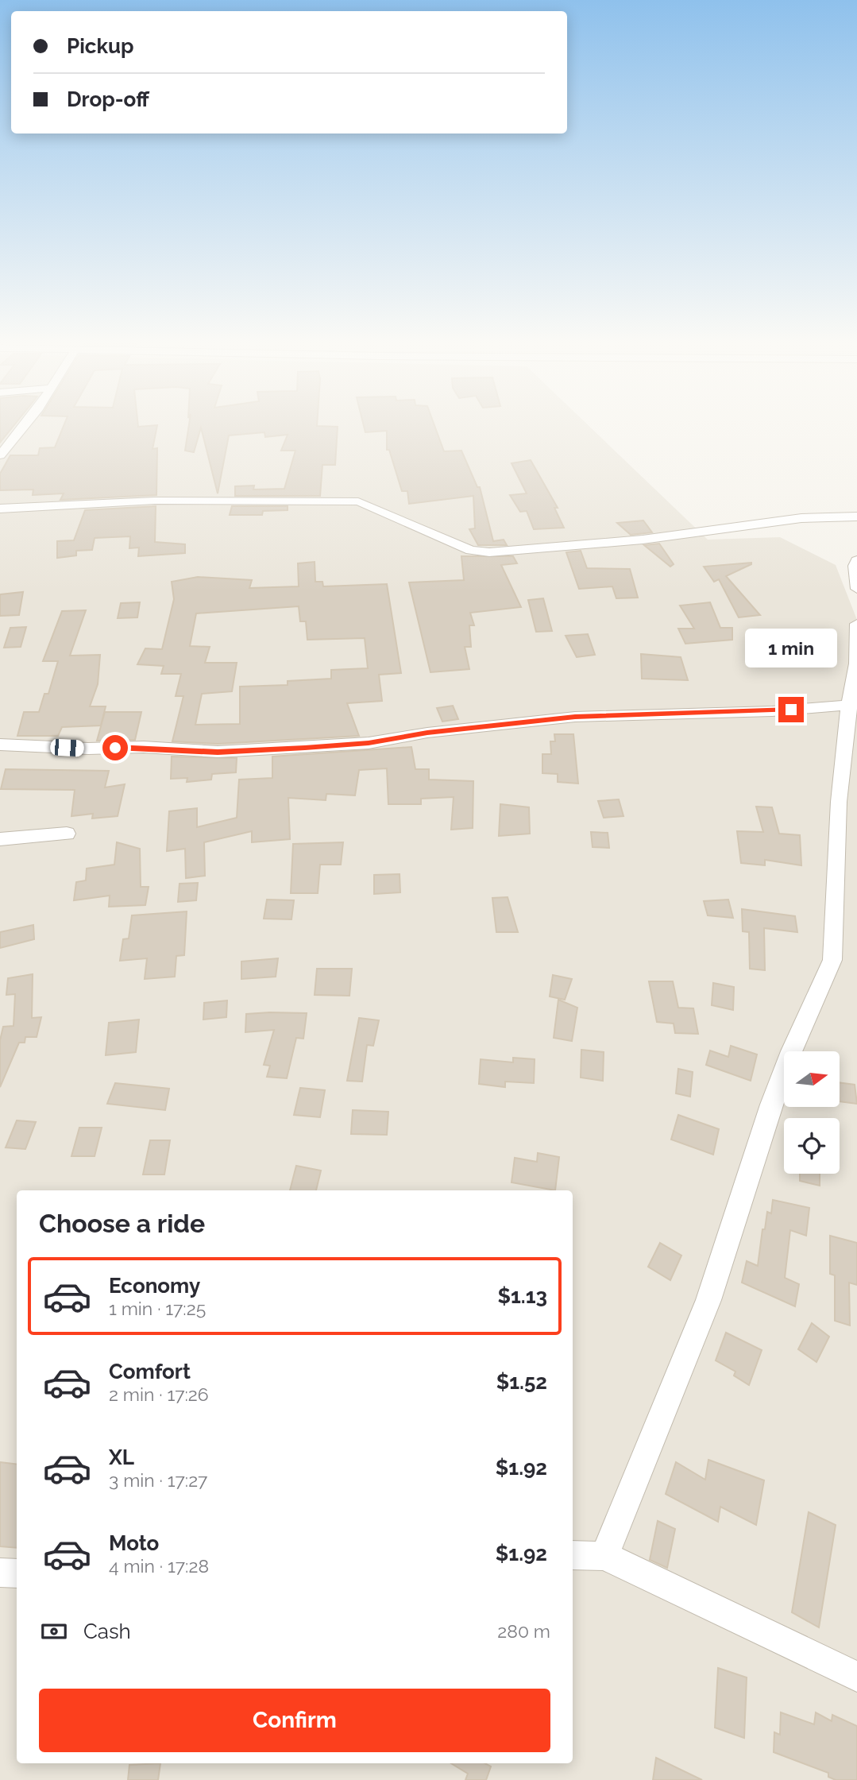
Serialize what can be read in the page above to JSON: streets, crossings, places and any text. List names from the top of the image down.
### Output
{
  "north": "right",
  "page": {
    "banner": ["Pickup", "Drop-off"],
    "bubble": "1 min",
    "heading": "Choose a ride",
    "list": [
      {
        "name": "Economy",
        "note": "1 min · 17:25",
        "value": "$1.13"
      },
      {
        "name": "Comfort",
        "note": "2 min · 17:26",
        "value": "$1.52"
      },
      {
        "name": "XL",
        "note": "3 min · 17:27",
        "value": "$1.92"
      },
      {
        "name": "Moto",
        "note": "4 min · 17:28",
        "value": "$1.92"
      }
    ],
    "pay": ["Cash", "280 m"],
    "buttons": "Confirm"
  }
}
